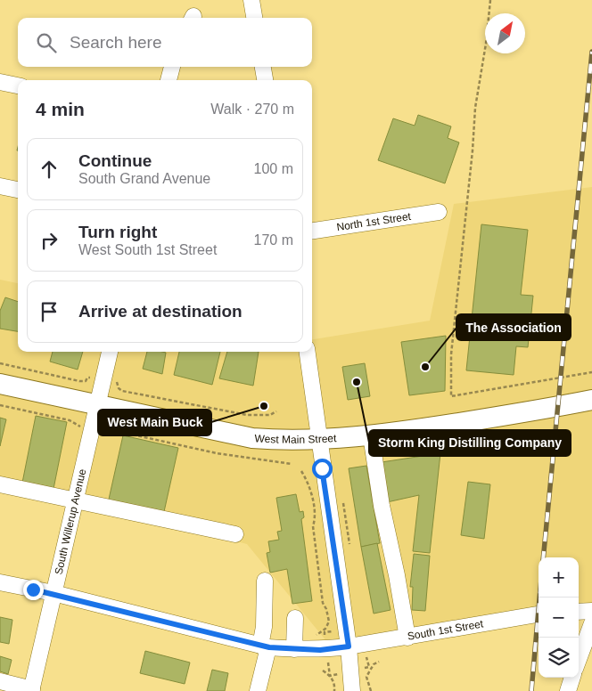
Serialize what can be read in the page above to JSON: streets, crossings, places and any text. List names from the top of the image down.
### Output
{
  "streets": {
    "main road": ["West Main Street"],
    "street": ["North 1st Street", "South Willerup Avenue", "South 1st Street"]
  },
  "crossings": [
    ["West Main Street", "South Willerup Avenue"],
    ["South Willerup Avenue", "South 1st Street"]
  ],
  "places": ["The Association", "Storm King Distilling Company", "West Main Buck"],
  "north": "top right",
  "page": {
    "search": "Search here",
    "heading": ["4 min", "Walk · 270 m"],
    "list": [
      ["Continue", "South Grand Avenue", "100 m"],
      ["Turn right", "West South 1st Street", "170 m"],
      "Arrive at destination"
    ],
    "map_buttons": ["+", "−"]
  }
}
